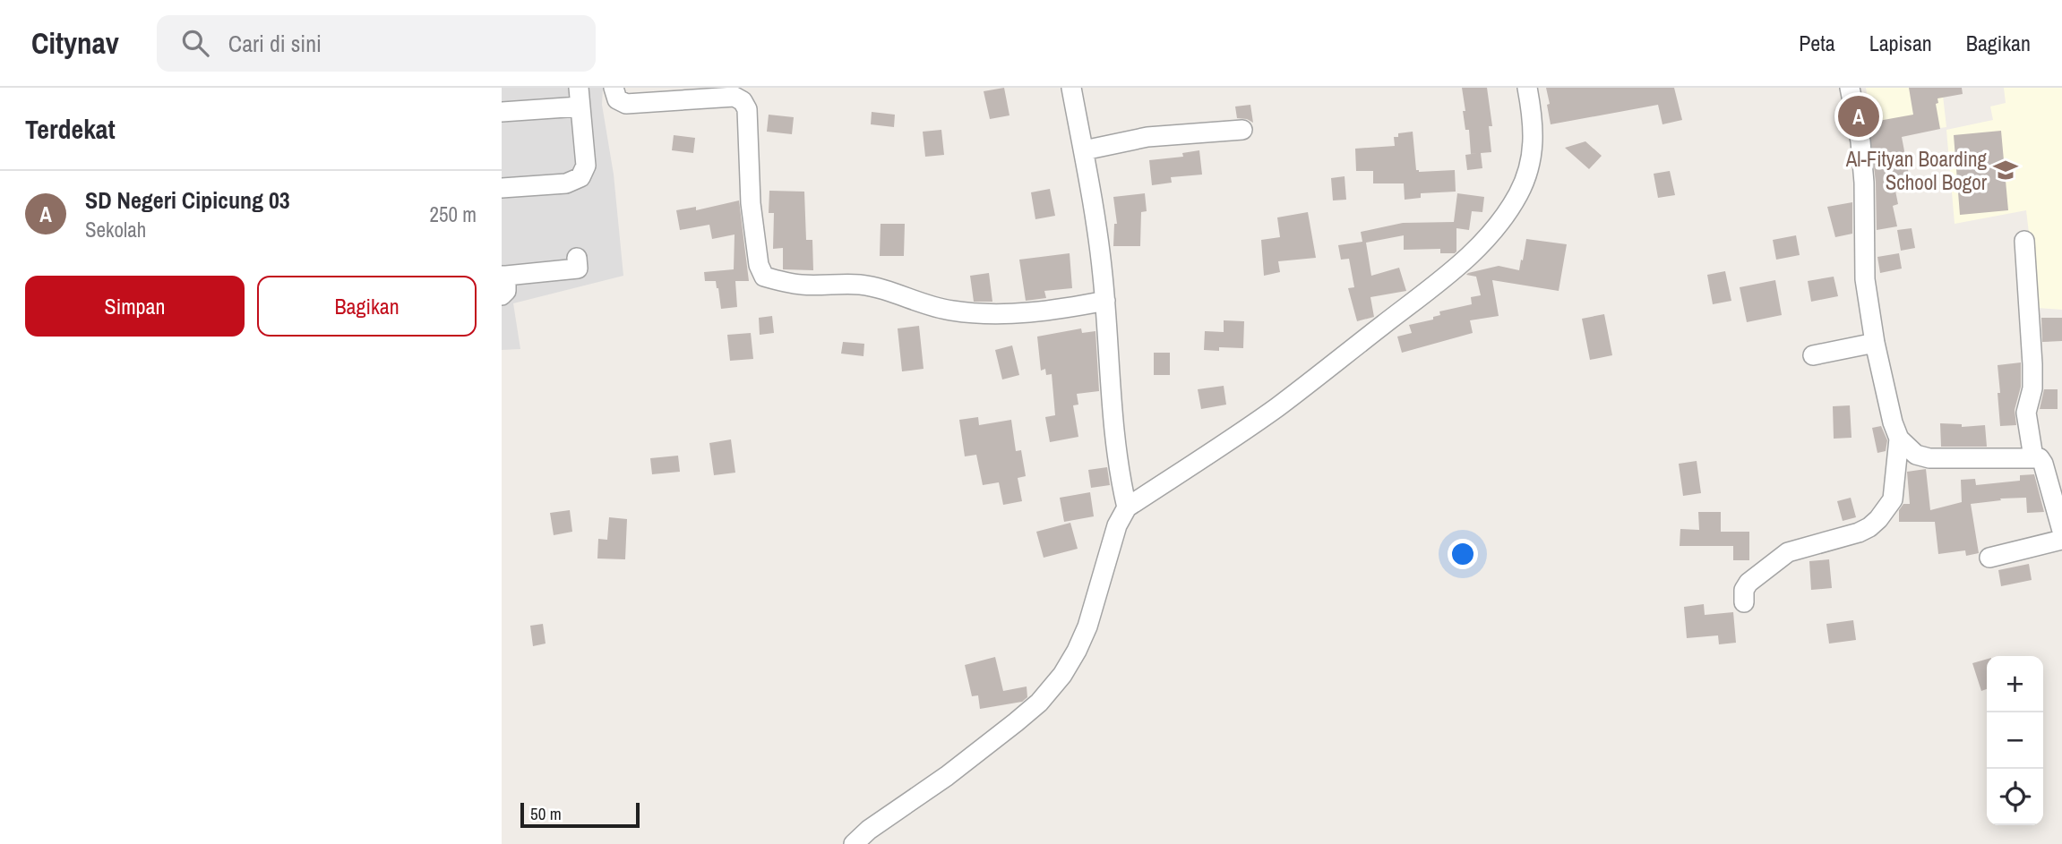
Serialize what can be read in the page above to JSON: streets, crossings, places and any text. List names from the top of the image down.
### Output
{
  "places": {
    "school or university": ["Al-Fityan Boarding School Bogor"]
  },
  "scale_bar": "50 m",
  "page": {
    "header": "Citynav",
    "search": "Cari di sini",
    "nav": ["Peta", "Lapisan", "Bagikan"],
    "heading": "Terdekat",
    "pins": "A",
    "list": [
      {
        "mark": "A",
        "name": "SD Negeri Cipicung 03",
        "note": "Sekolah",
        "value": "250 m"
      }
    ],
    "buttons": ["Simpan", "Bagikan"],
    "map_buttons": ["+", "−"],
    "scale": "50 m"
  }
}
